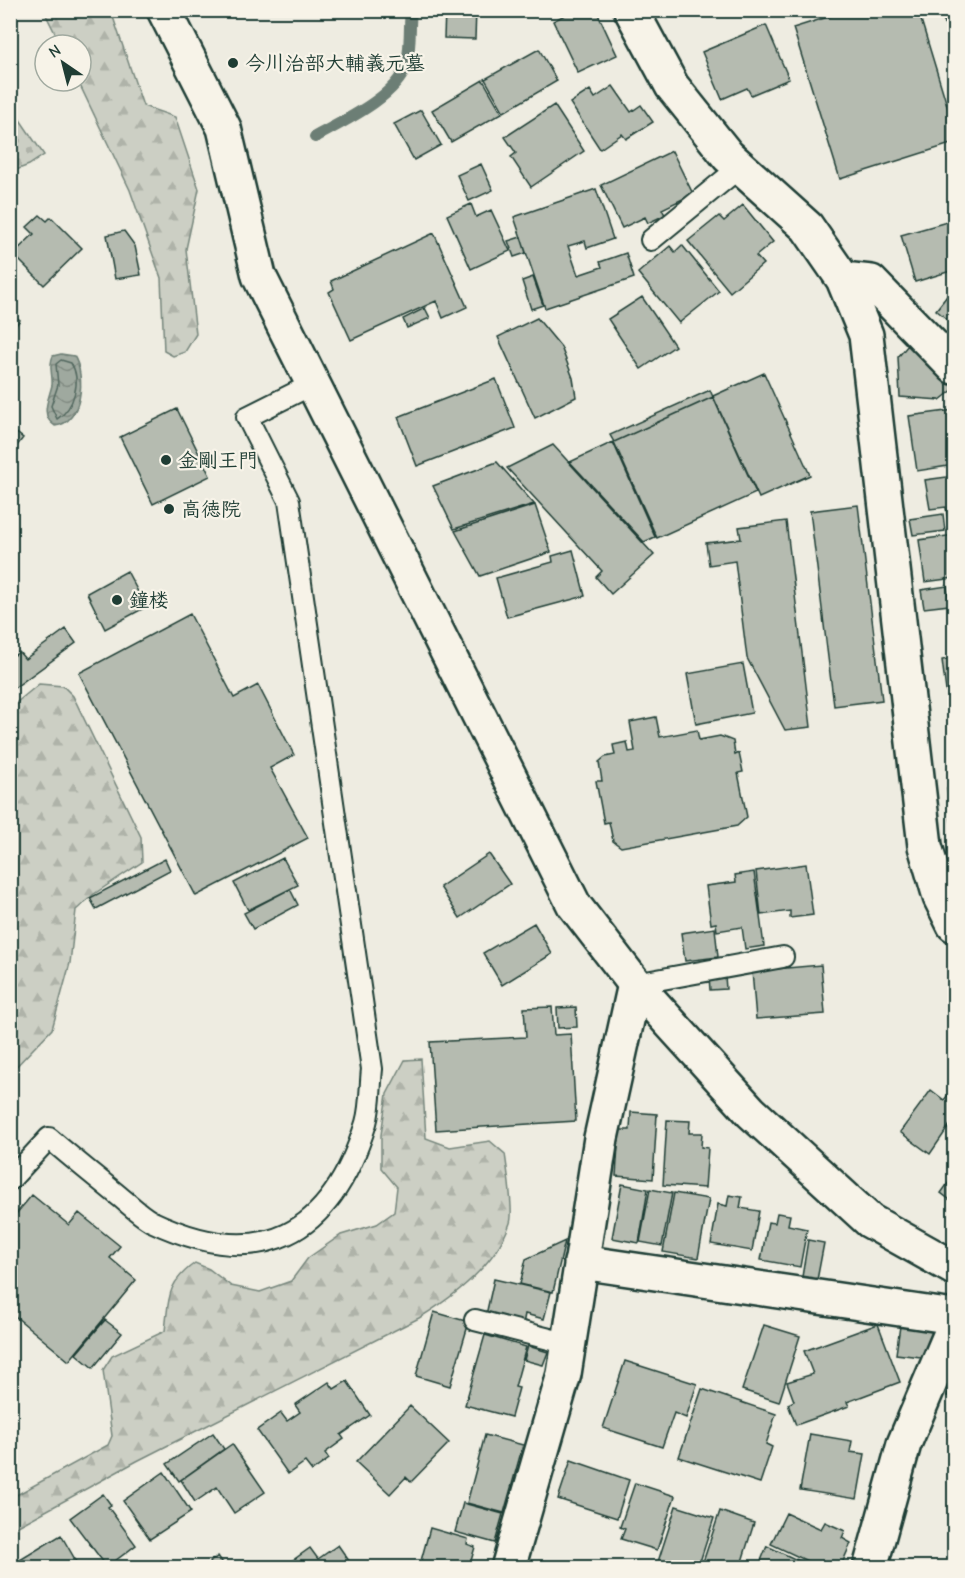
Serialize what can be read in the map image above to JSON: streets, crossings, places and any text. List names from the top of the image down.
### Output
{
  "places": [
    "今川治部大輔義元墓",
    "金剛王門",
    "高徳院",
    "鐘楼"
  ],
  "north": "top left"
}
